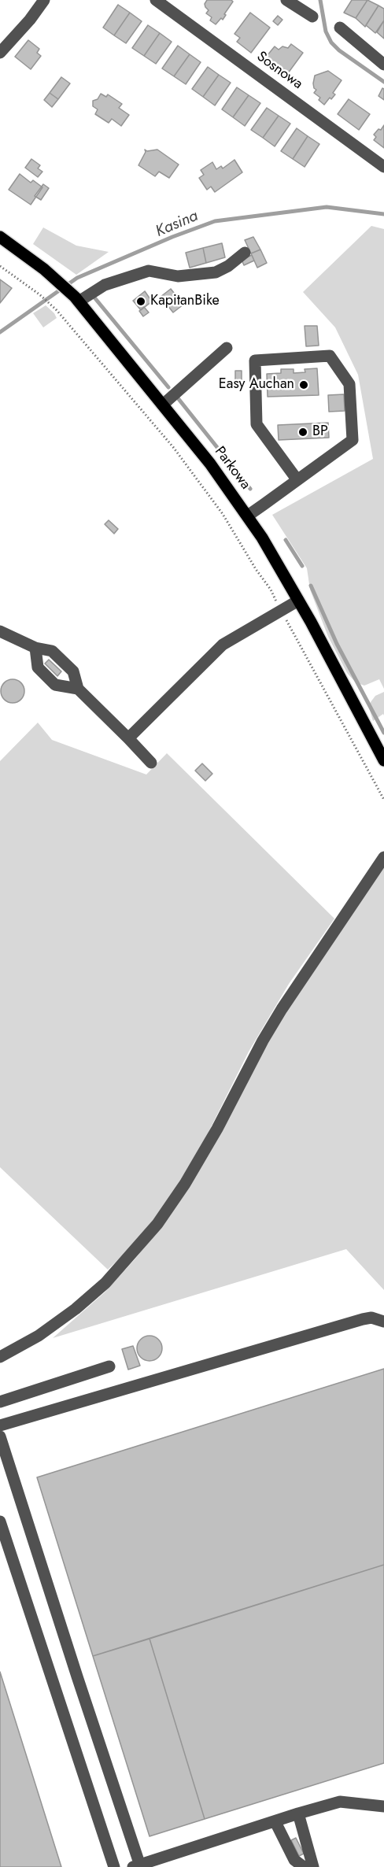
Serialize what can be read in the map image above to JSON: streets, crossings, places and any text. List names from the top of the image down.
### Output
{
  "streets": {
    "main road": ["Parkowa"],
    "street": ["Sosnowa"]
  },
  "water": ["Kasina"],
  "places": ["KapitanBike", "Easy Auchan", "BP"]
}
